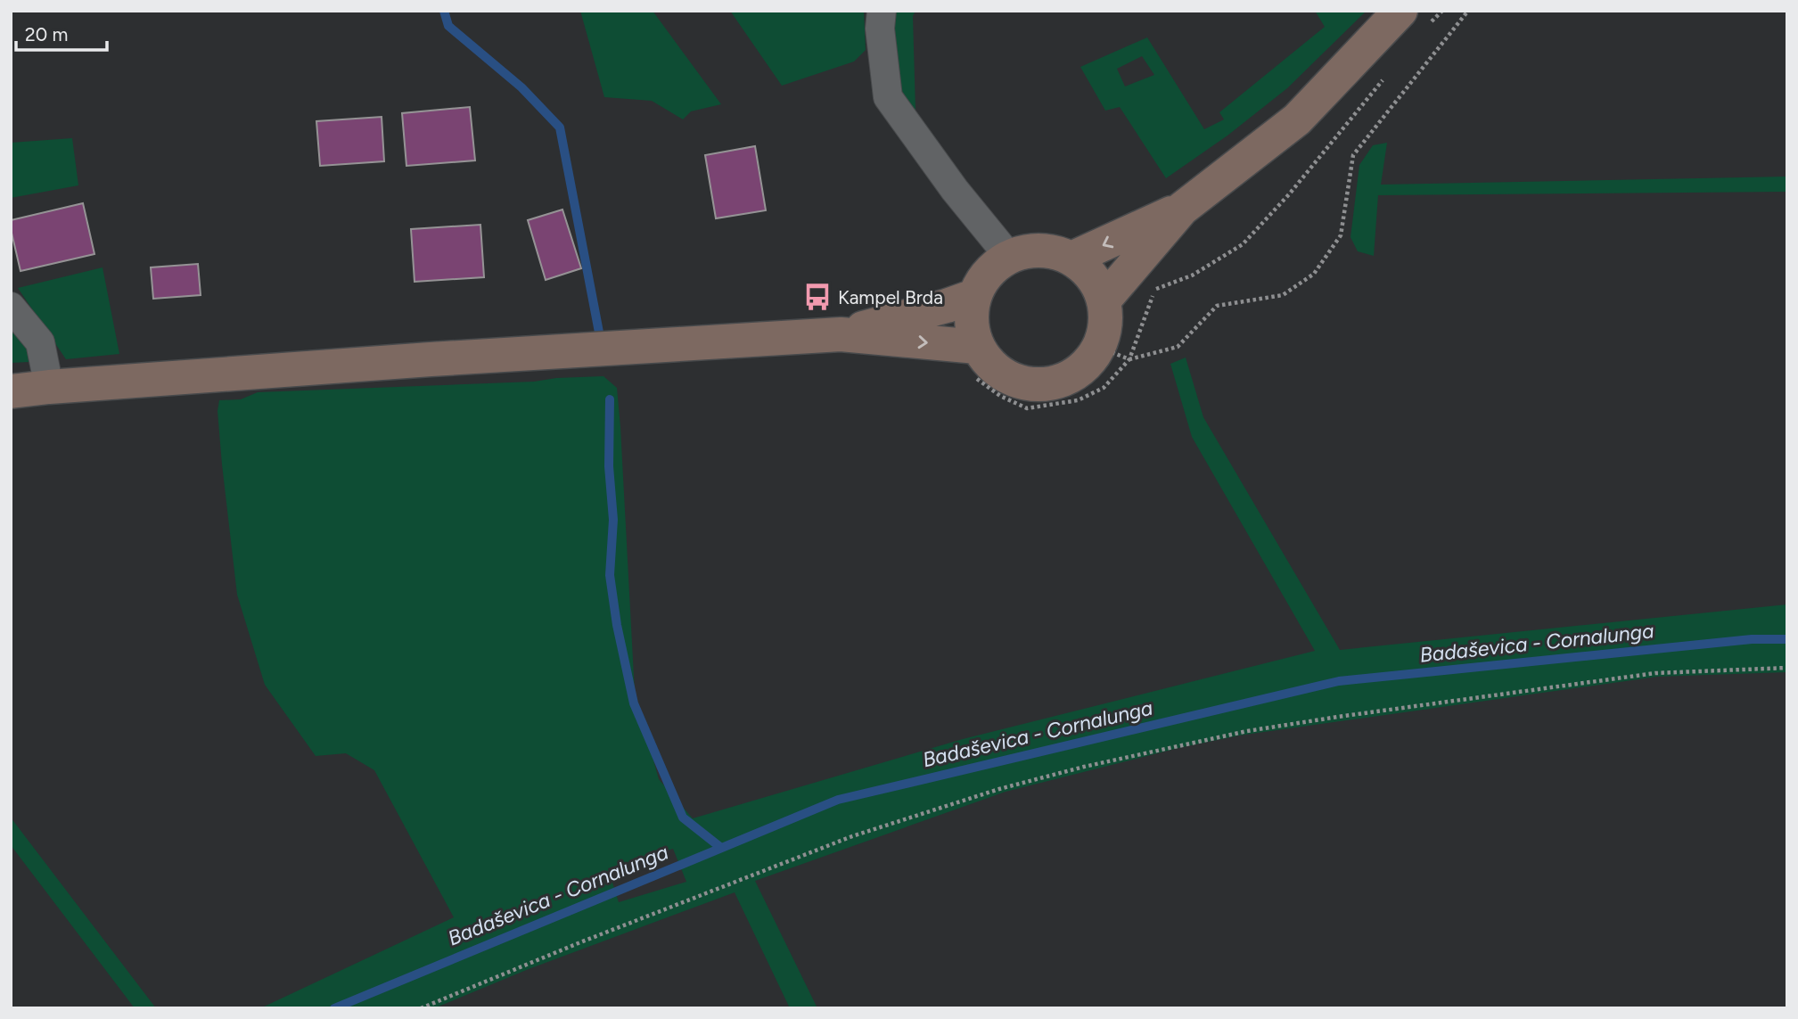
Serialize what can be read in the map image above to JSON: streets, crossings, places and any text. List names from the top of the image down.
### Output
{
  "water": ["Badaševica - Cornalunga"],
  "places": {
    "bus stop": ["Kampel Brda"]
  },
  "scale_bar": "20 m"
}
